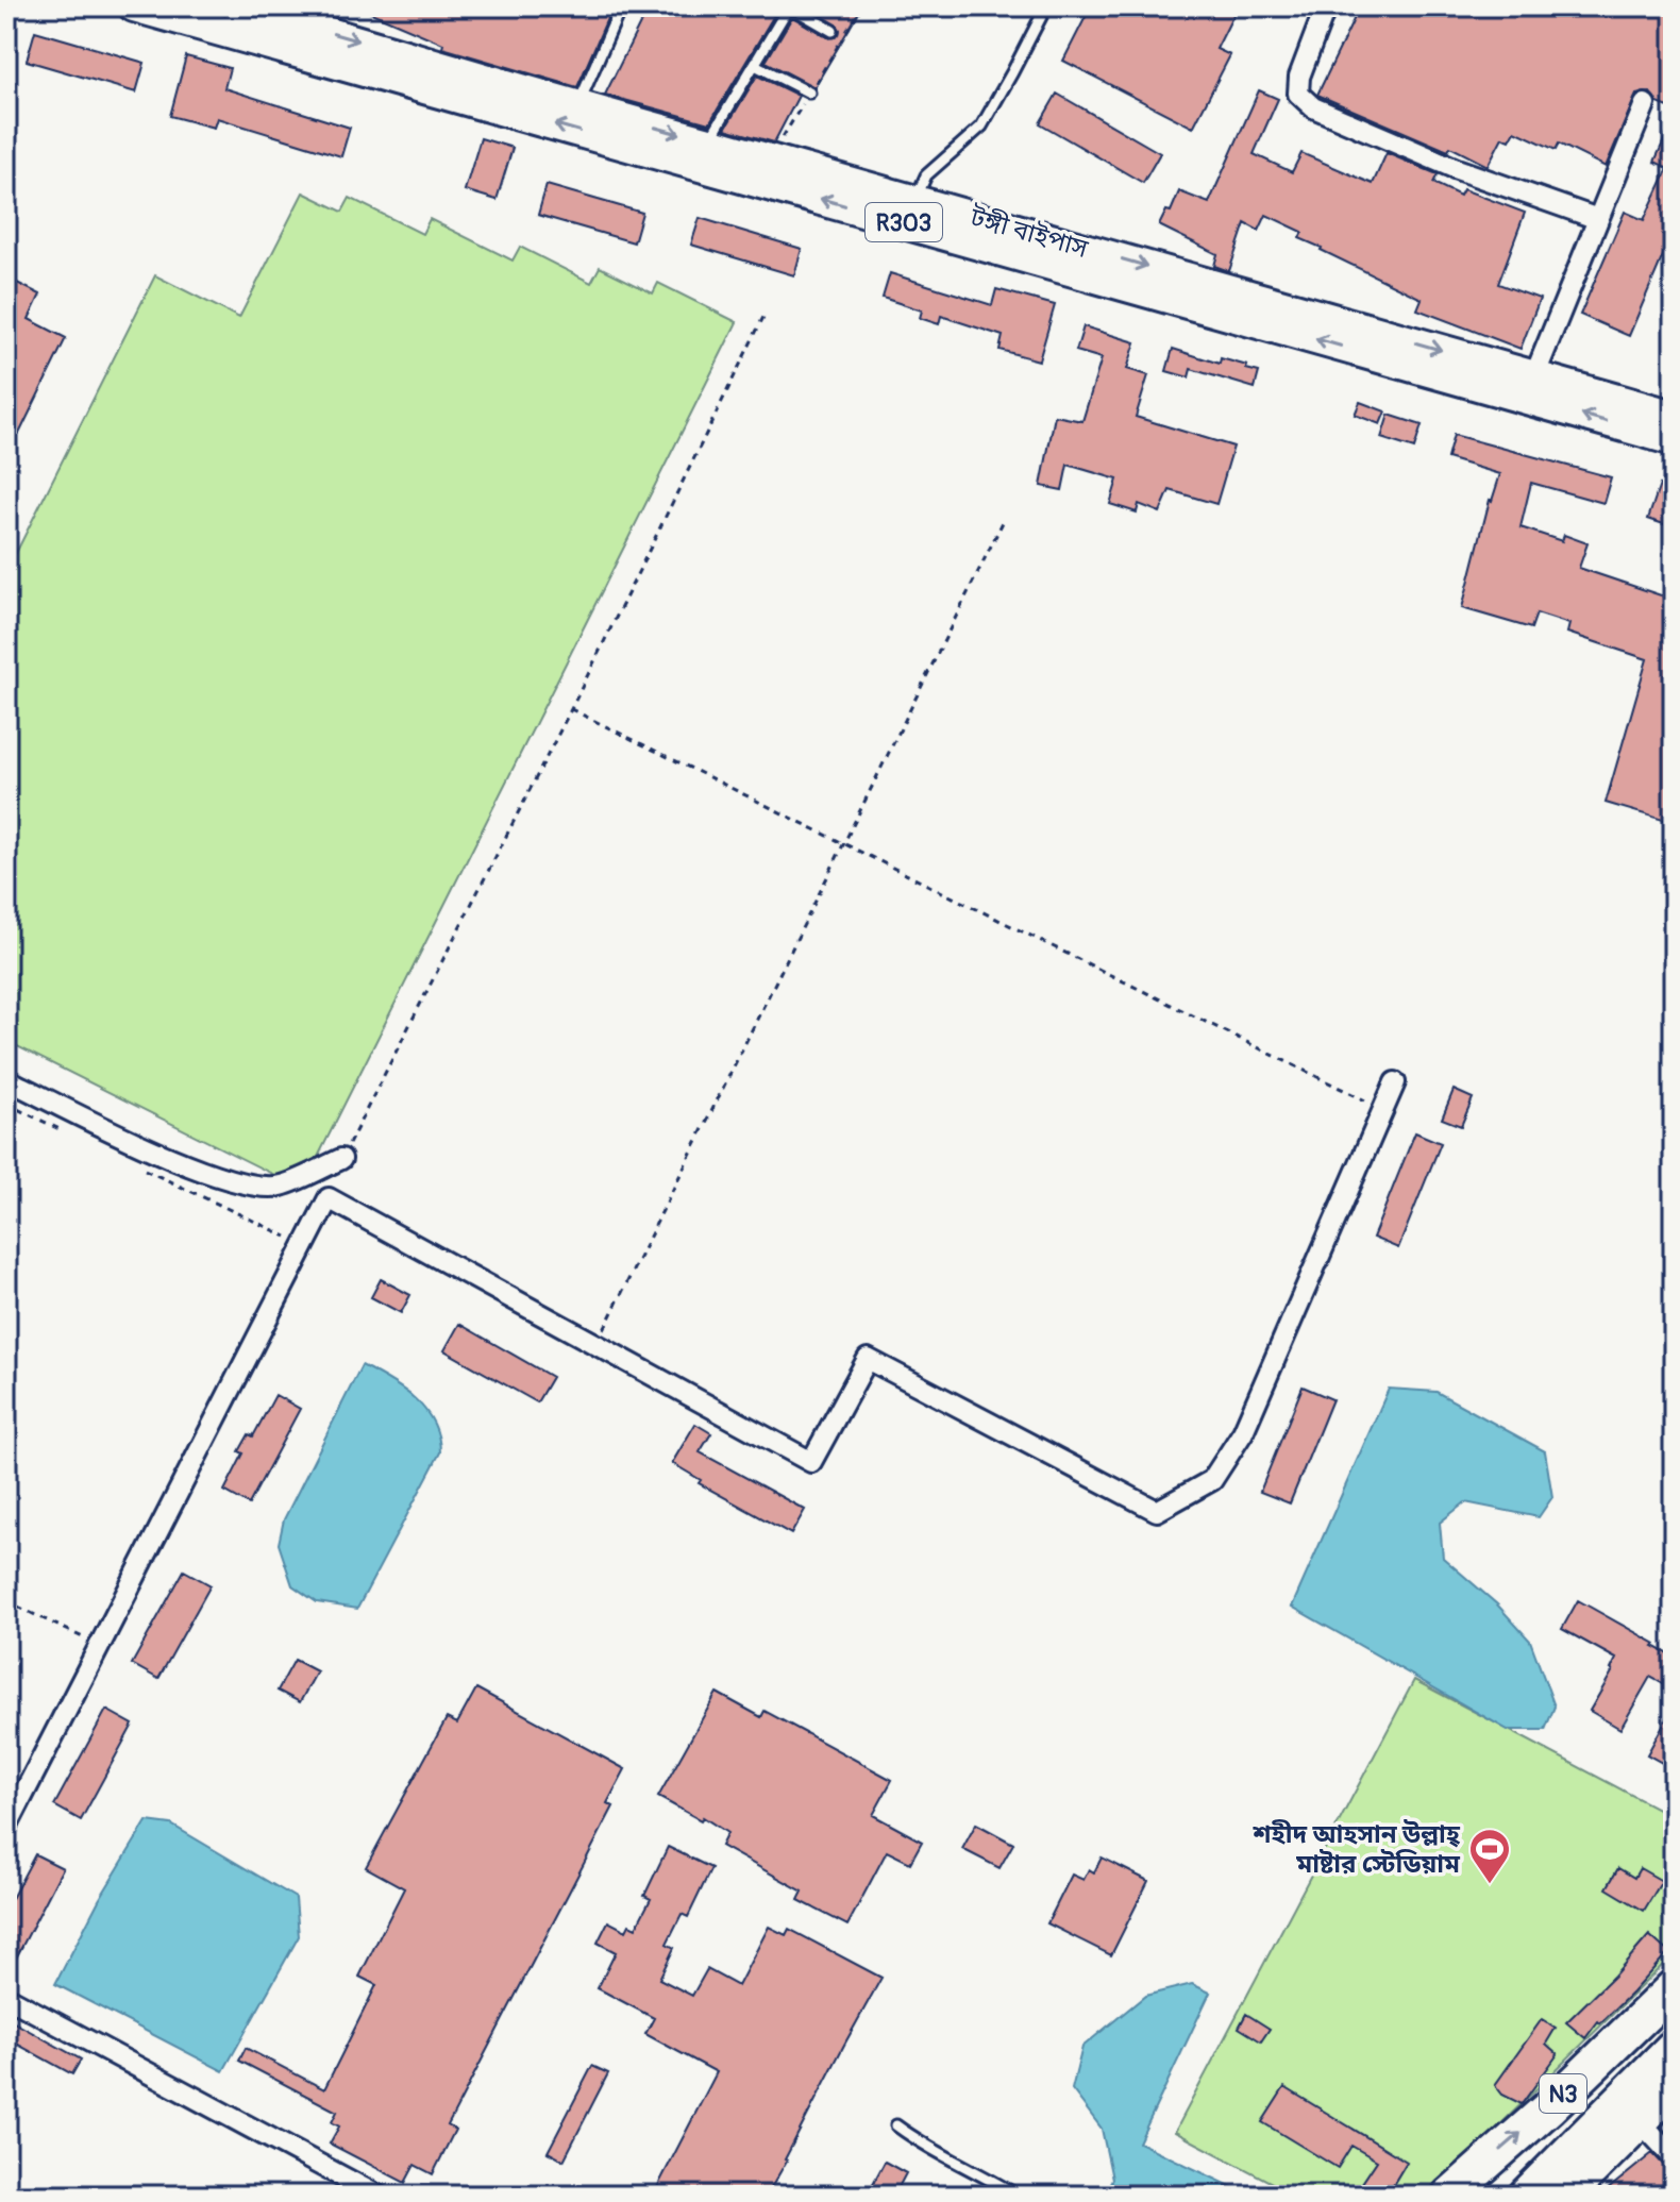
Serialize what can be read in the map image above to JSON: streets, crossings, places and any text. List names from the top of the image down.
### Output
{
  "streets": {
    "highway": ["N3"],
    "main road": ["R303", "টঙ্গী বাইপাস"]
  },
  "places": {
    "sports": ["শহীদ আহসান উল্লাহ্‌ মাষ্টার স্টেডিয়াম"]
  }
}
